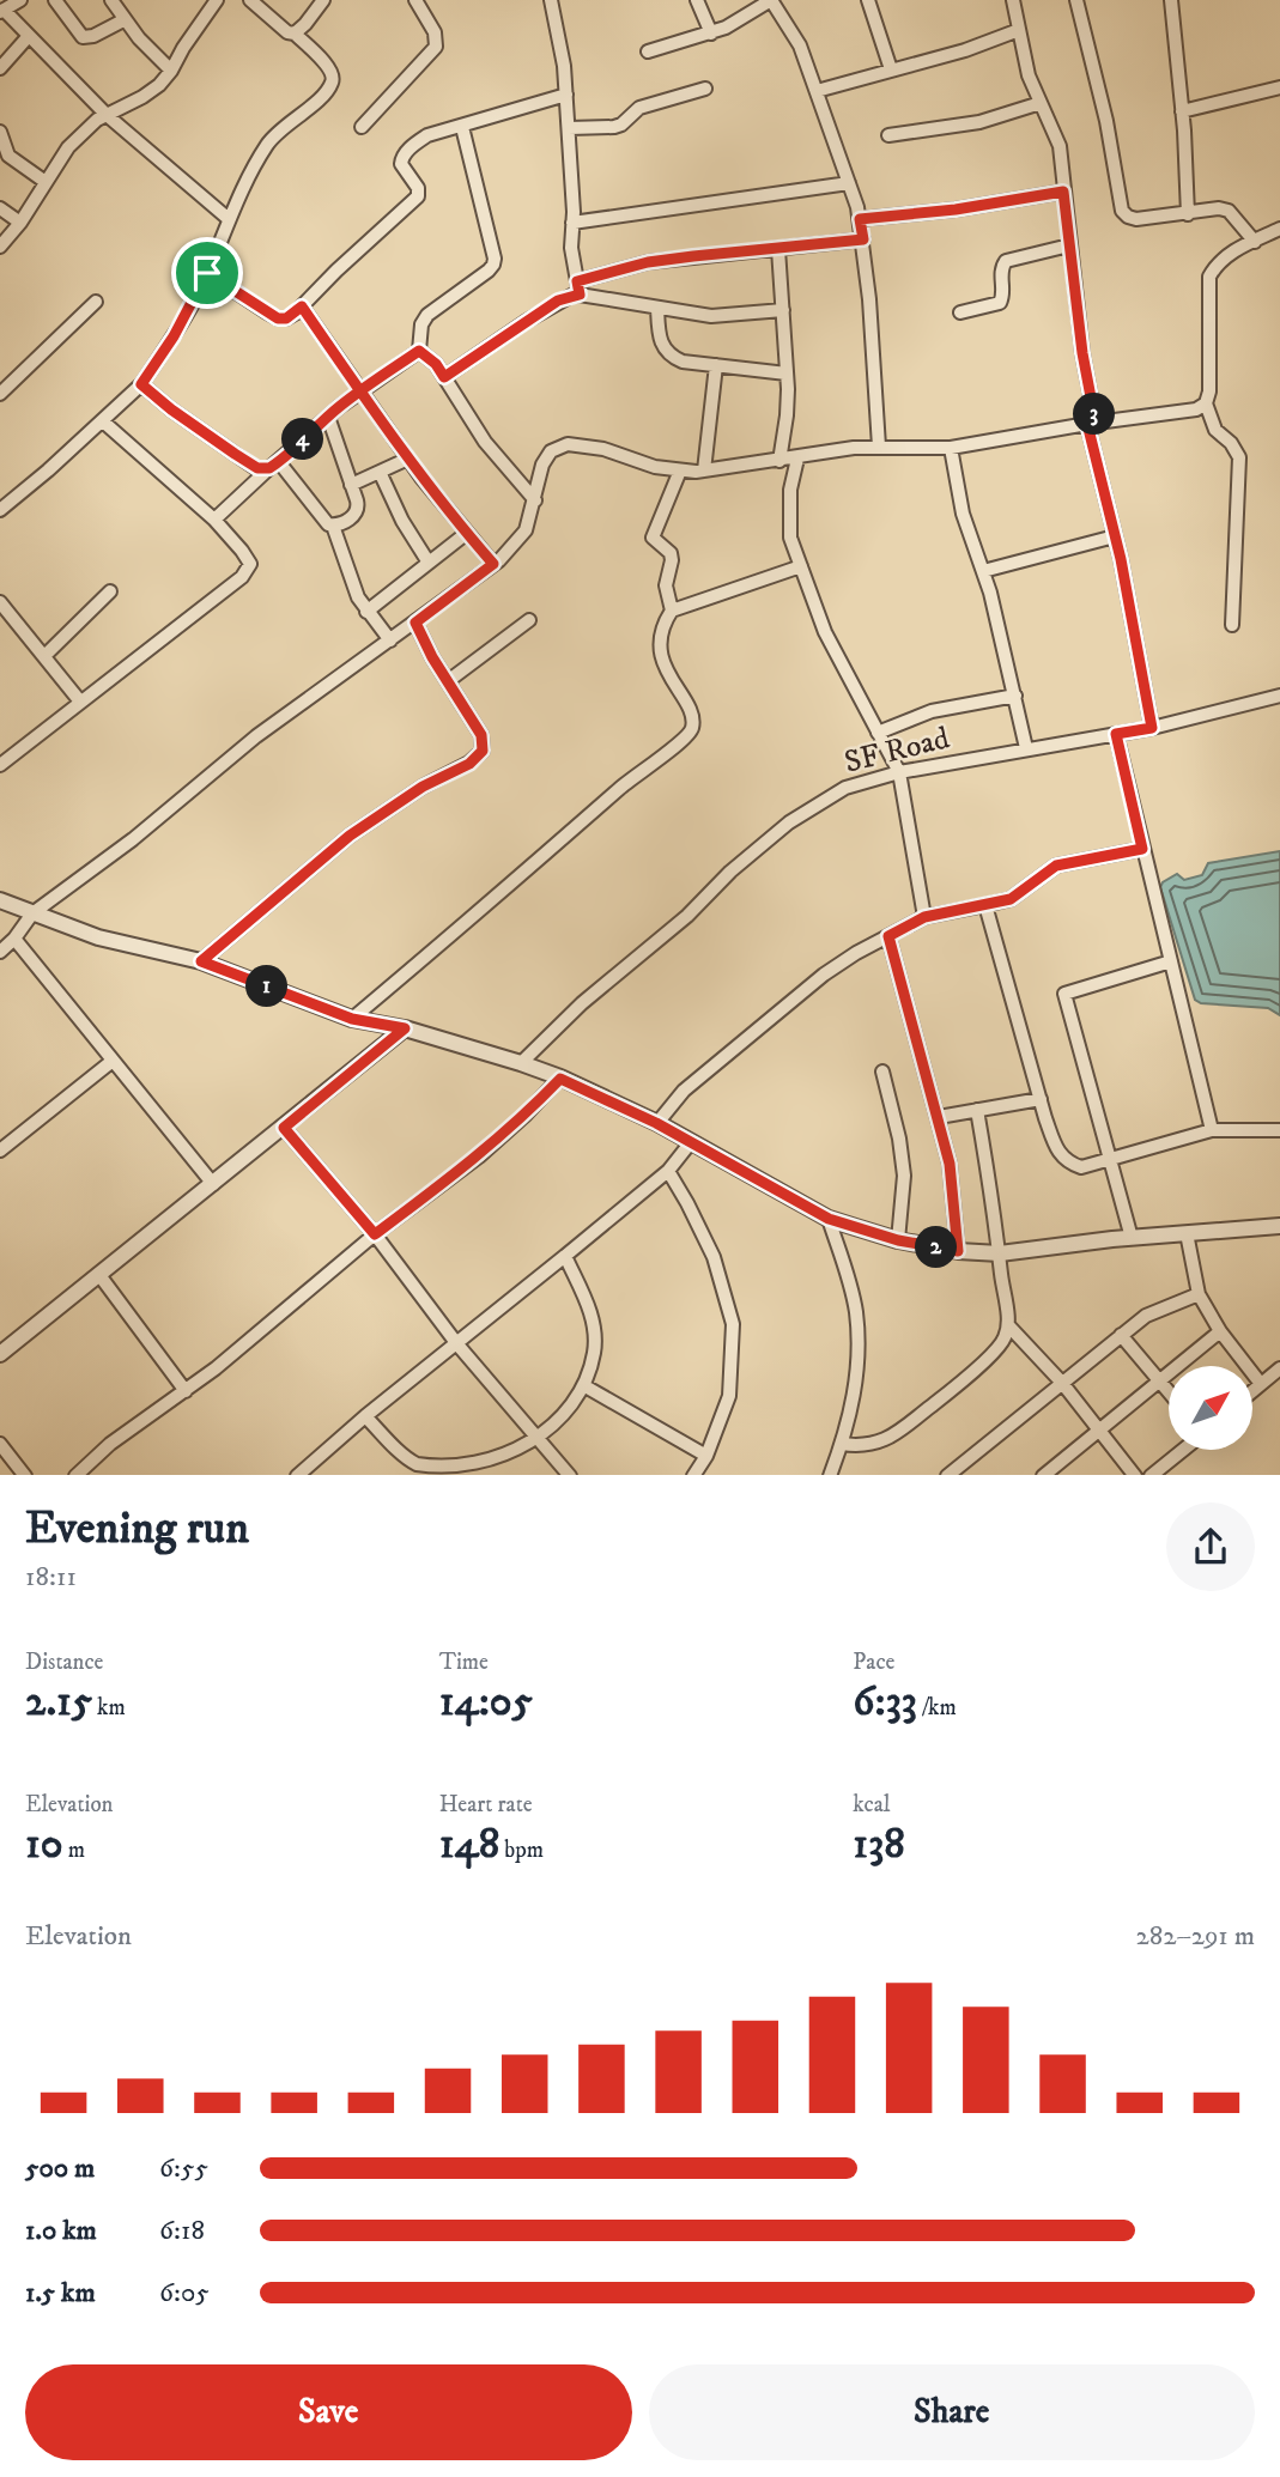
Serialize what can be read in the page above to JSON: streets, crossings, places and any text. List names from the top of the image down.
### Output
{
  "streets": {
    "street": ["SF Road"]
  },
  "north": "top right",
  "page": {
    "pins": [
      "3",
      "4",
      "1",
      "2"
    ],
    "heading": ["Evening run", "18:11"],
    "stats": [
      ["Distance", "2.15 km"],
      ["Time", "14:05"],
      ["Pace", "6:33 /km"],
      ["Elevation", "10 m"],
      ["Heart rate", "148 bpm"],
      ["kcal", "138"]
    ],
    "chart": ["Elevation", "282–291 m"],
    "list": [
      {
        "name": "500 m",
        "note": "6:55"
      },
      {
        "name": "1.0 km",
        "note": "6:18"
      },
      {
        "name": "1.5 km",
        "note": "6:05"
      }
    ],
    "buttons": ["Save", "Share"]
  }
}
